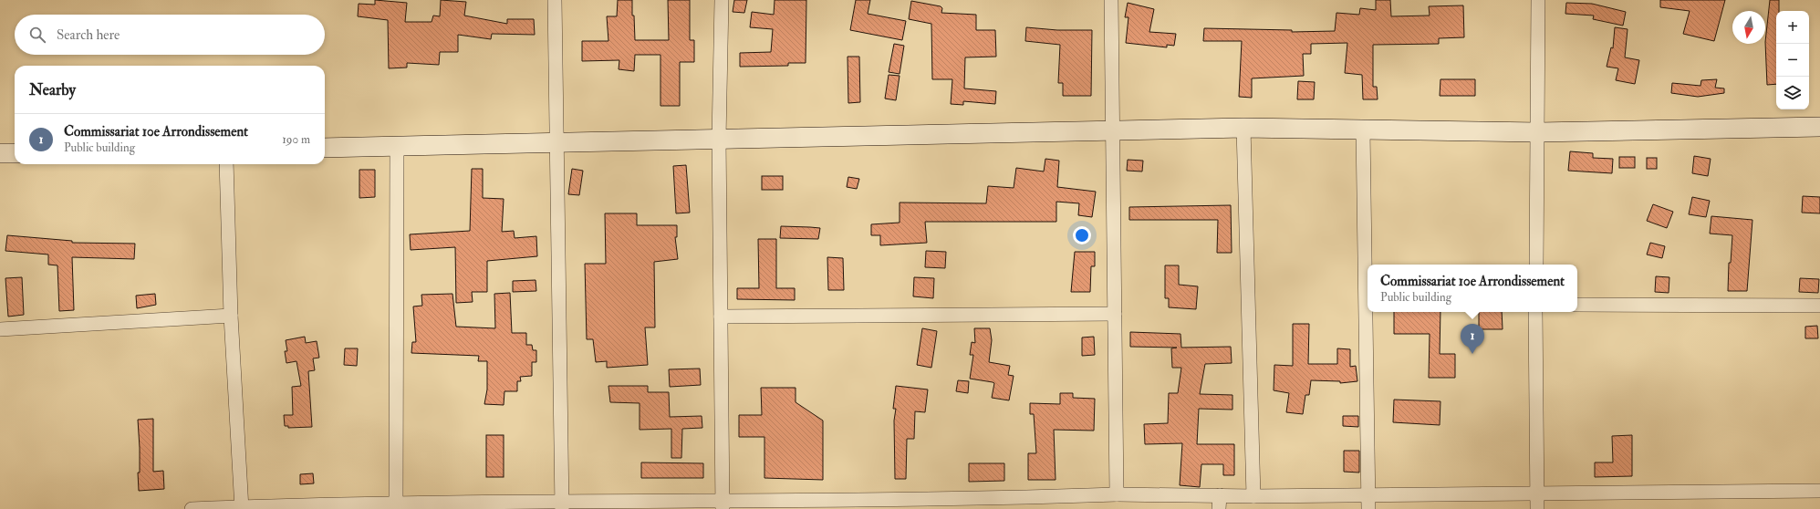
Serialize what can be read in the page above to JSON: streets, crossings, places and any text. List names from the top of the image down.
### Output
{
  "north": "bottom",
  "page": {
    "map_buttons": ["+", "−"],
    "search": "Search here",
    "heading": "Nearby",
    "list": [
      {
        "mark": "1",
        "name": "Commissariat 10e Arrondissement",
        "note": "Public building",
        "value": "190 m"
      }
    ],
    "popup": ["Commissariat 10e Arrondissement", "Public building"],
    "pins": "1"
  }
}
